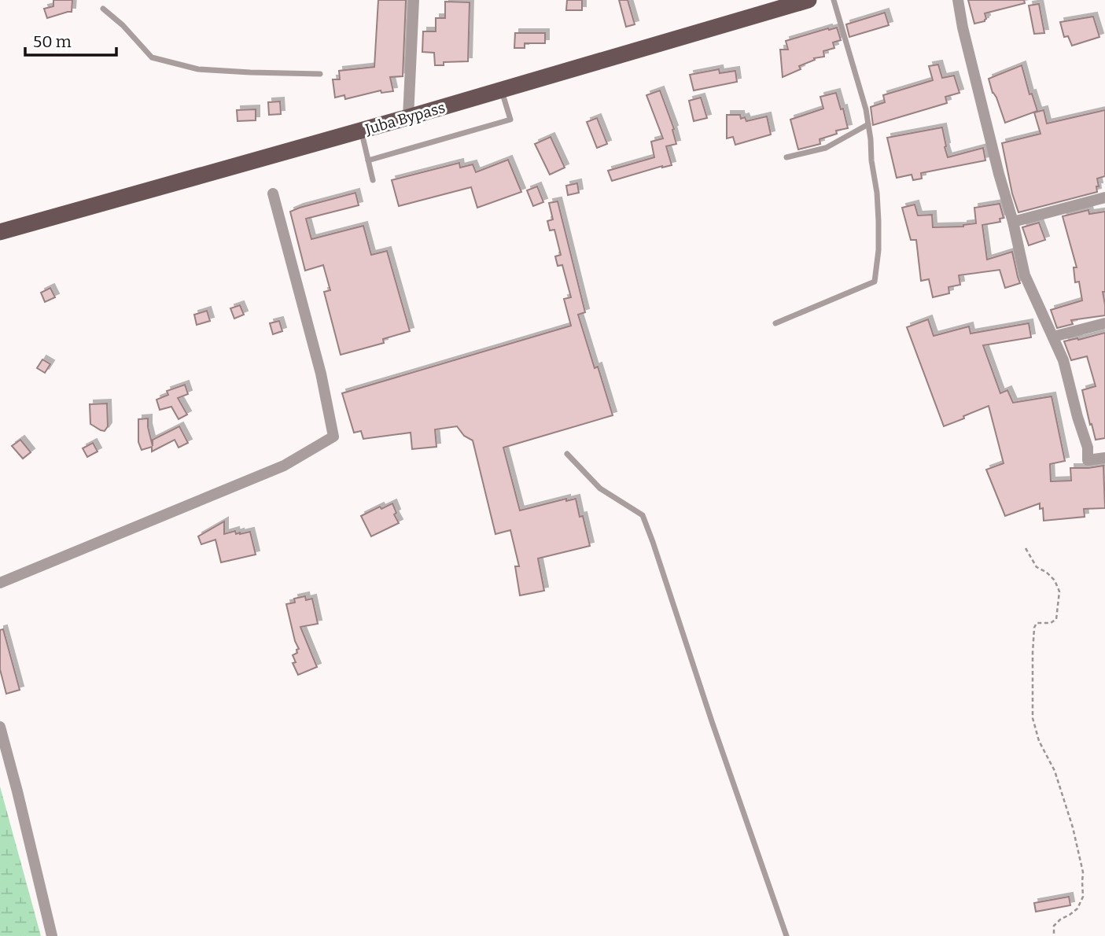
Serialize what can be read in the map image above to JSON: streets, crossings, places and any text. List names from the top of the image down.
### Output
{
  "streets": {
    "main road": ["Juba Bypass"]
  },
  "scale_bar": "50 m"
}
